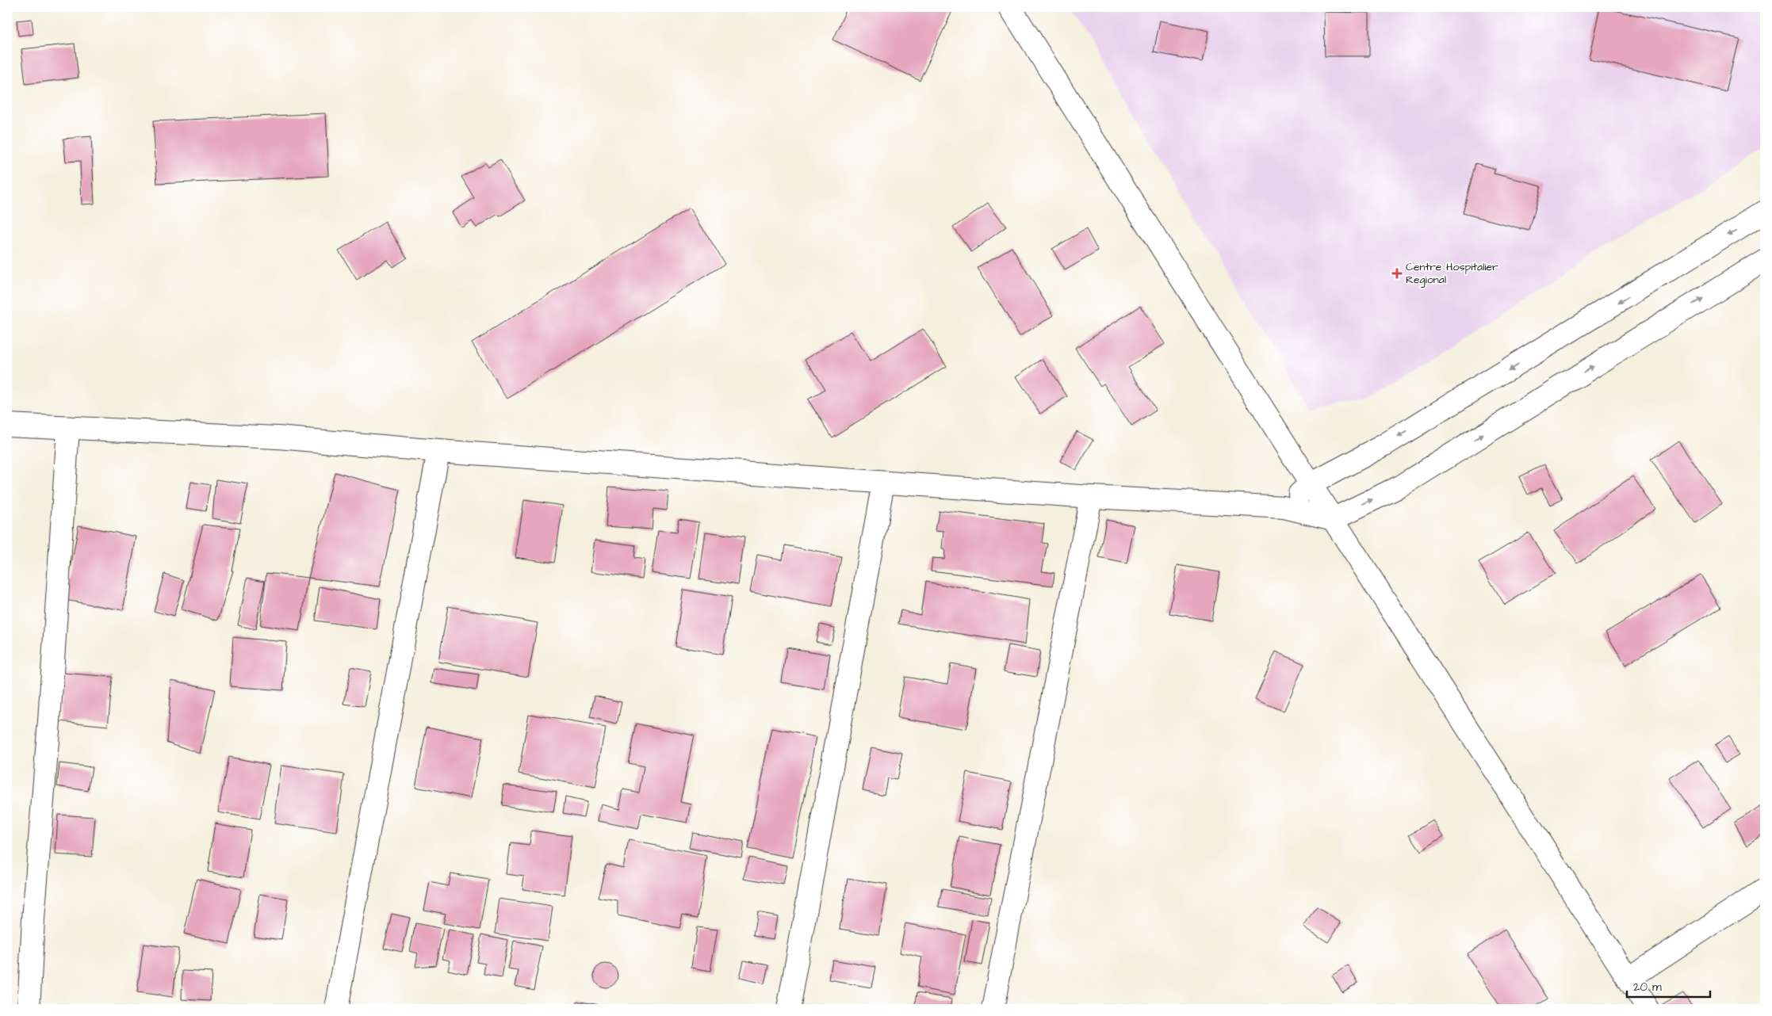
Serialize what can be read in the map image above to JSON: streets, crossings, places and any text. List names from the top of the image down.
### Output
{
  "places": {
    "health": ["Centre Hospitalier Regional"]
  },
  "scale_bar": "20 m"
}
